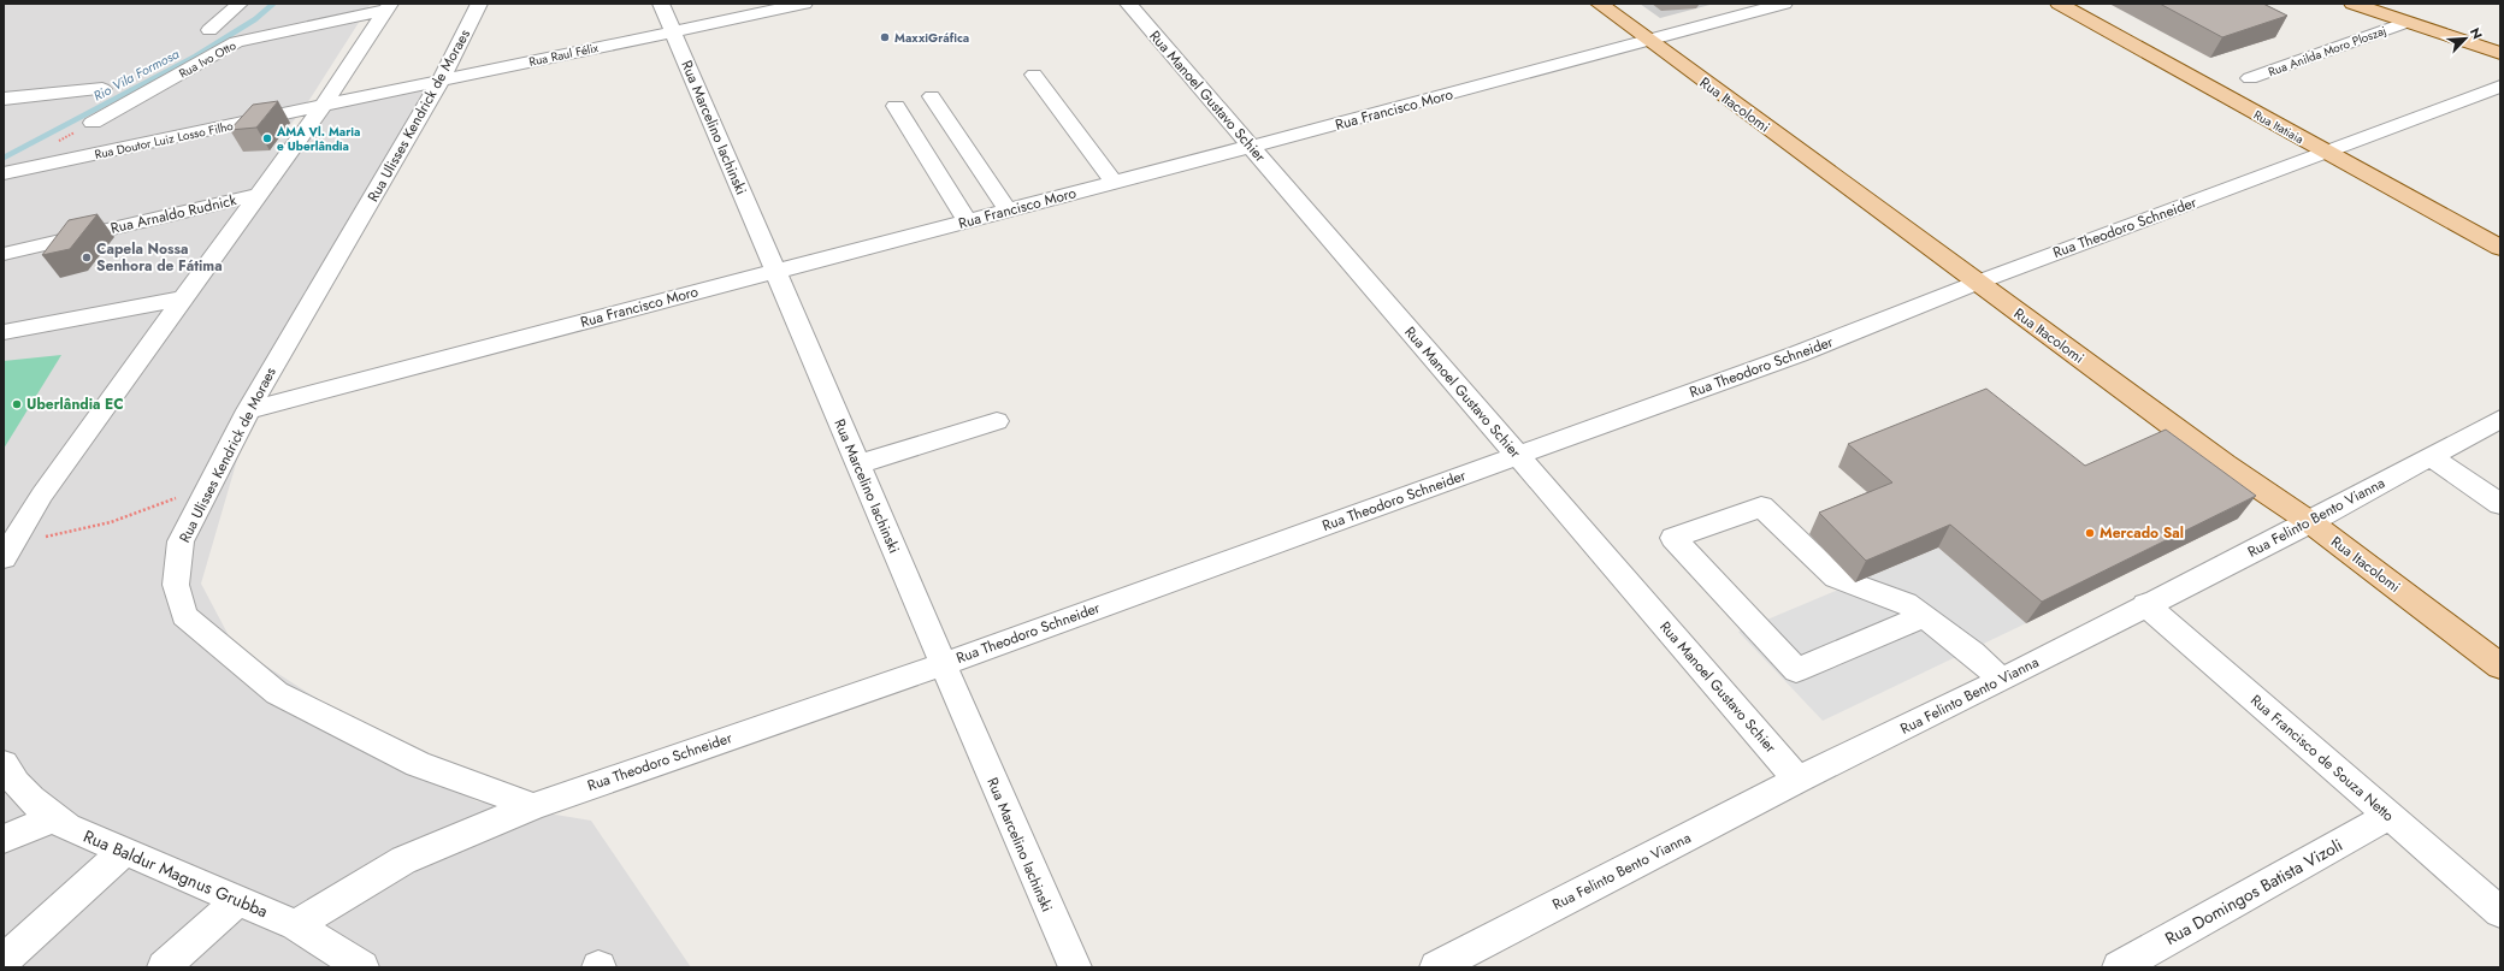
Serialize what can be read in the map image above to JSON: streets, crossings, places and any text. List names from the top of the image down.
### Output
{
  "streets": {
    "main road": ["Rua Itacolomi", "Rua Itatiaia"],
    "street": [
      "Rua Anilda Moro Ploszaj",
      "Rua Raul Félix",
      "Rua Ivo Otto",
      "Rua Manoel Gustavo Schier",
      "Rua Francisco Moro",
      "Rua Ulisses Kendrick de Moraes",
      "Rua Marcelino Iachinski",
      "Rua Doutor Luiz Losso Filho",
      "Rua Arnaldo Rudnick",
      "Rua Theodoro Schneider",
      "Rua Felinto Bento Vianna",
      "Rua Francisco de Souza Netto",
      "Rua Baldur Magnus Grubba",
      "Rua Domingos Batista Vizoli"
    ]
  },
  "crossings": [
    ["Rua Raul Félix", "Rua Ulisses Kendrick de Moraes"],
    ["Rua Raul Félix", "Rua Marcelino Iachinski"],
    ["Rua Raul Félix", "Rua Doutor Luiz Losso Filho"],
    ["Rua Manoel Gustavo Schier", "Rua Francisco Moro"],
    ["Rua Manoel Gustavo Schier", "Rua Theodoro Schneider"],
    ["Rua Manoel Gustavo Schier", "Rua Felinto Bento Vianna"],
    ["Rua Itacolomi", "Rua Francisco Moro"],
    ["Rua Itacolomi", "Rua Theodoro Schneider"],
    ["Rua Itacolomi", "Rua Felinto Bento Vianna"],
    ["Rua Francisco Moro", "Rua Ulisses Kendrick de Moraes"],
    ["Rua Francisco Moro", "Rua Marcelino Iachinski"],
    ["Rua Ulisses Kendrick de Moraes", "Rua Theodoro Schneider"],
    ["Rua Itatiaia", "Rua Theodoro Schneider"],
    ["Rua Marcelino Iachinski", "Rua Theodoro Schneider"],
    ["Rua Theodoro Schneider", "Rua Baldur Magnus Grubba"],
    ["Rua Felinto Bento Vianna", "Rua Francisco de Souza Netto"],
    ["Rua Francisco de Souza Netto", "Rua Domingos Batista Vizoli"]
  ],
  "water": ["Rio Vila Formosa"],
  "places": [
    "MaxxiGráfica",
    "AMA Vl. Maria e Uberlândia",
    "Capela Nossa Senhora de Fátima",
    "Uberlândia EC",
    "Mercado Sal"
  ],
  "north": "top right"
}
